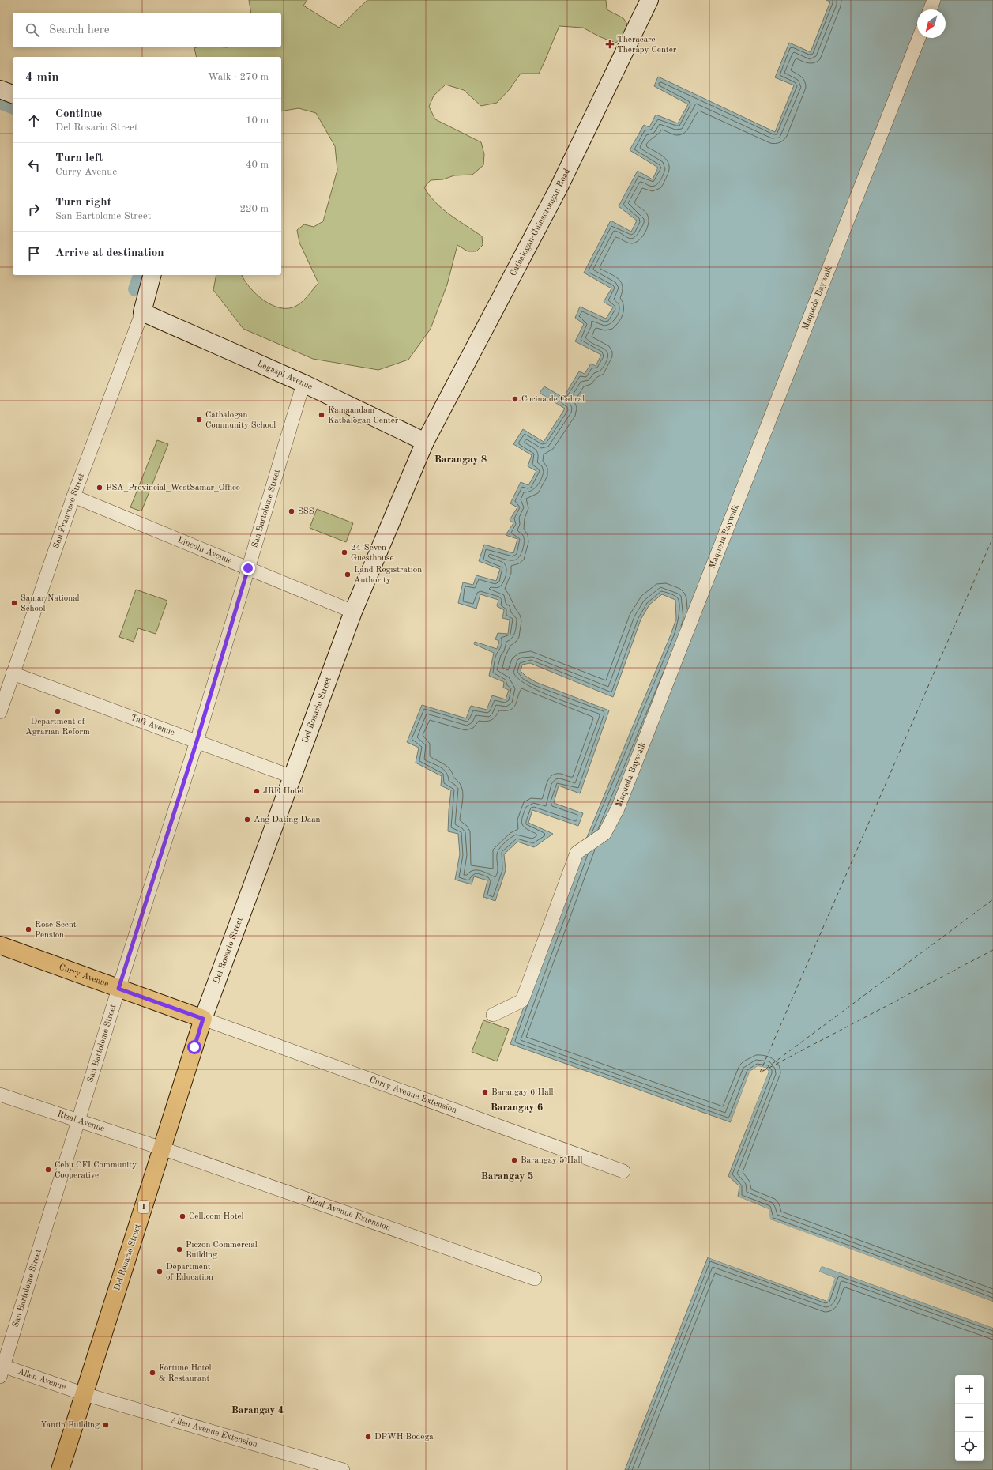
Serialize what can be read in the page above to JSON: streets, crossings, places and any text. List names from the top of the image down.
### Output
{
  "streets": {
    "main road": ["Del Rosario Street", "Curry Avenue", "1"],
    "street": [
      "Catbalogan-Guinsorongan Road",
      "Maqueda Baywalk",
      "Legaspi Avenue",
      "San Bartolome Street",
      "San Francisco Street",
      "Lincoln Avenue",
      "Taft Avenue",
      "Curry Avenue Extension",
      "Rizal Avenue",
      "Rizal Avenue Extension",
      "Allen Avenue",
      "Allen Avenue Extension"
    ]
  },
  "crossings": [
    ["Catbalogan-Guinsorongan Road", "Legaspi Avenue"],
    ["Catbalogan-Guinsorongan Road", "Del Rosario Street"],
    ["Legaspi Avenue", "San Bartolome Street"],
    ["Legaspi Avenue", "San Francisco Street"],
    ["Legaspi Avenue", "Del Rosario Street"],
    ["San Bartolome Street", "Lincoln Avenue"],
    ["San Bartolome Street", "Taft Avenue"],
    ["San Bartolome Street", "Curry Avenue"],
    ["San Bartolome Street", "Rizal Avenue"],
    ["San Bartolome Street", "Allen Avenue"],
    ["San Francisco Street", "Lincoln Avenue"],
    ["San Francisco Street", "Taft Avenue"],
    ["Lincoln Avenue", "Del Rosario Street"],
    ["Del Rosario Street", "Taft Avenue"],
    ["Del Rosario Street", "Curry Avenue"],
    ["Del Rosario Street", "Curry Avenue Extension"],
    ["Del Rosario Street", "Rizal Avenue"],
    ["Del Rosario Street", "Rizal Avenue Extension"],
    ["Del Rosario Street", "Allen Avenue"],
    ["Del Rosario Street", "Allen Avenue Extension"],
    ["Curry Avenue", "Curry Avenue Extension"],
    ["Rizal Avenue", "Rizal Avenue Extension"],
    ["Allen Avenue", "Allen Avenue Extension"]
  ],
  "districts": [
    "Barangay 8",
    "Barangay 6",
    "Barangay 5",
    "Barangay 4"
  ],
  "places": {
    "health": ["Theracare Therapy Center"],
    "other": [
      "Cocina de Cabral",
      "Kamaandam Katbalogan Center",
      "Catbalogan Community School",
      "PSA_Provincial_WestSamar_Office",
      "SSS",
      "24-Seven Guesthouse",
      "Land Registration Authority",
      "Samar National School",
      "Department of Agrarian Reform",
      "JRD Hotel",
      "Ang Dating Daan",
      "Rose Scent Pension",
      "Barangay 6 Hall",
      "Barangay 5 Hall",
      "Cebu CFI Community Cooperative",
      "Cell.com Hotel",
      "Piczon Commercial Building",
      "Department of Education",
      "Fortune Hotel & Restaurant",
      "Yantin Building",
      "DPWH Bodega"
    ]
  },
  "north": "bottom left",
  "page": {
    "search": "Search here",
    "heading": ["4 min", "Walk · 270 m"],
    "list": [
      ["Continue", "Del Rosario Street", "10 m"],
      ["Turn left", "Curry Avenue", "40 m"],
      ["Turn right", "San Bartolome Street", "220 m"],
      "Arrive at destination"
    ],
    "map_buttons": ["+", "−"]
  }
}
